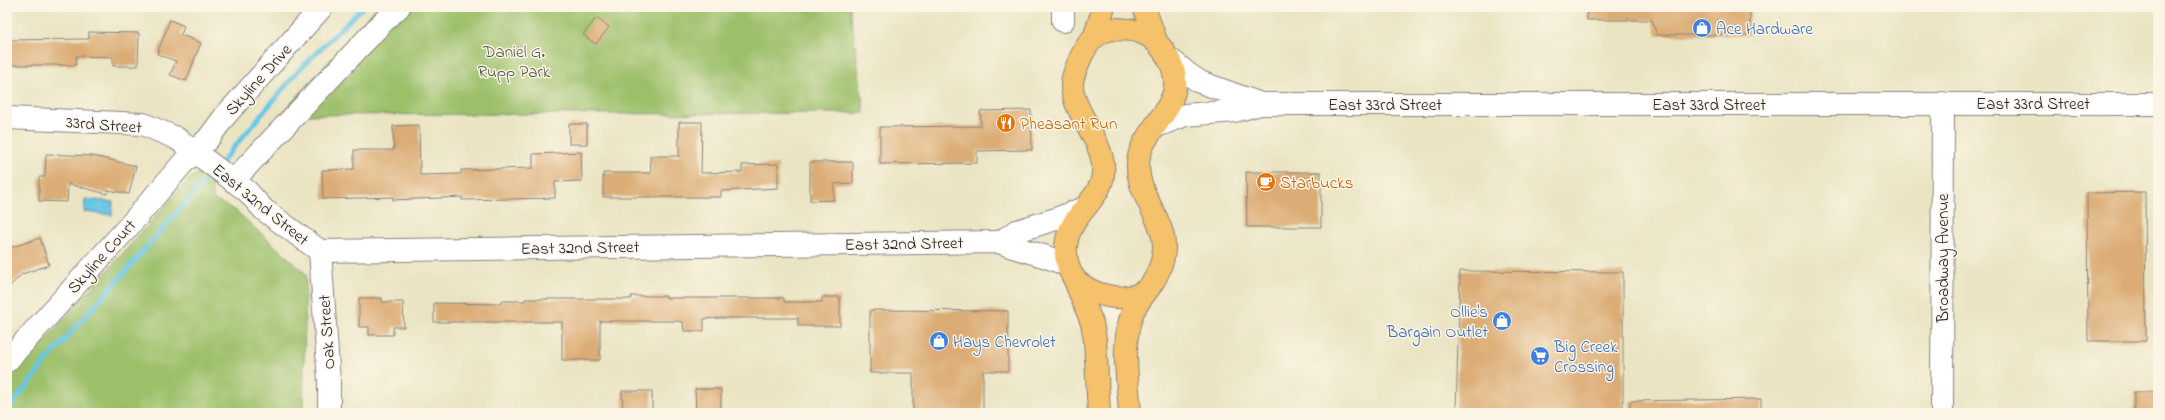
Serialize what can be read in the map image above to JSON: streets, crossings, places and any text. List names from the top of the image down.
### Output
{
  "streets": {
    "street": [
      "Skyline Drive",
      "East 33rd Street",
      "33rd Street",
      "East 32nd Street",
      "Skyline Court",
      "Broadway Avenue",
      "Oak Street"
    ]
  },
  "crossings": [
    ["Skyline Drive", "33rd Street"],
    ["Skyline Drive", "East 32nd Street"],
    ["Skyline Drive", "Skyline Court"],
    ["East 33rd Street", "Broadway Avenue"],
    ["33rd Street", "East 32nd Street"],
    ["33rd Street", "Skyline Court"],
    ["East 32nd Street", "Skyline Court"],
    ["East 32nd Street", "Oak Street"]
  ],
  "parks": ["Daniel G. Rupp Park"],
  "places": {
    "shop": ["Ace Hardware", "Ollie's Bargain Outlet", "Hays Chevrolet"],
    "restaurant": ["Pheasant Run"],
    "cafe": ["Starbucks"],
    "supermarket": ["Big Creek Crossing"]
  }
}
